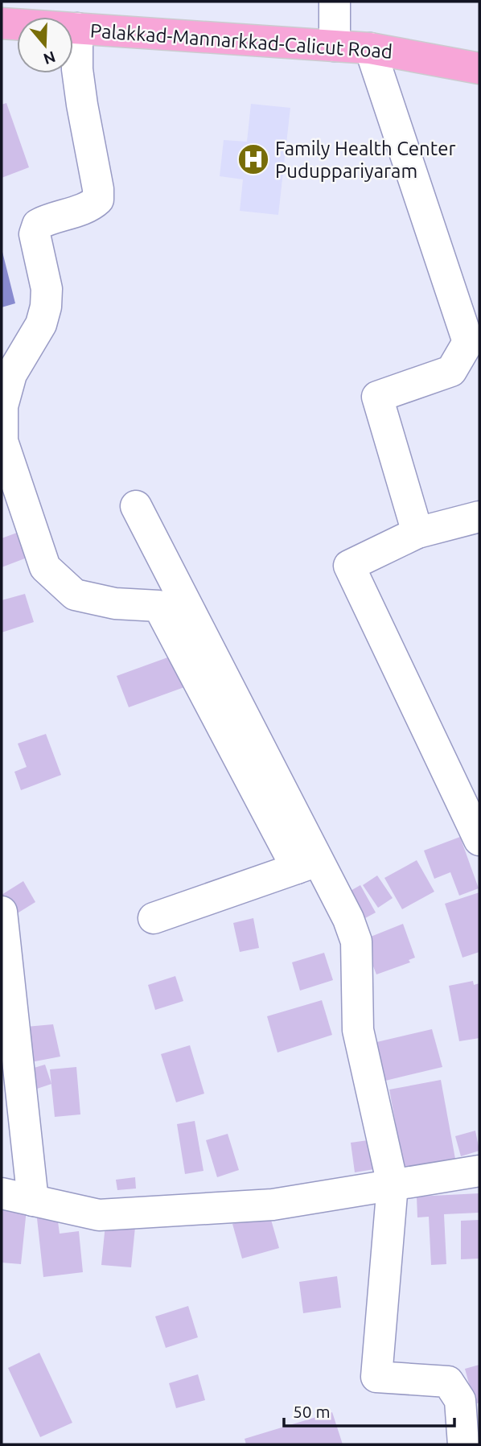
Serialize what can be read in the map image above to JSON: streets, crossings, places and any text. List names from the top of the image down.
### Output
{
  "streets": {
    "highway": ["Palakkad-Mannarkkad-Calicut Road"]
  },
  "places": {
    "hospital": ["Family Health Center Puduppariyaram"]
  },
  "scale_bar": "50 m",
  "north": "bottom"
}
